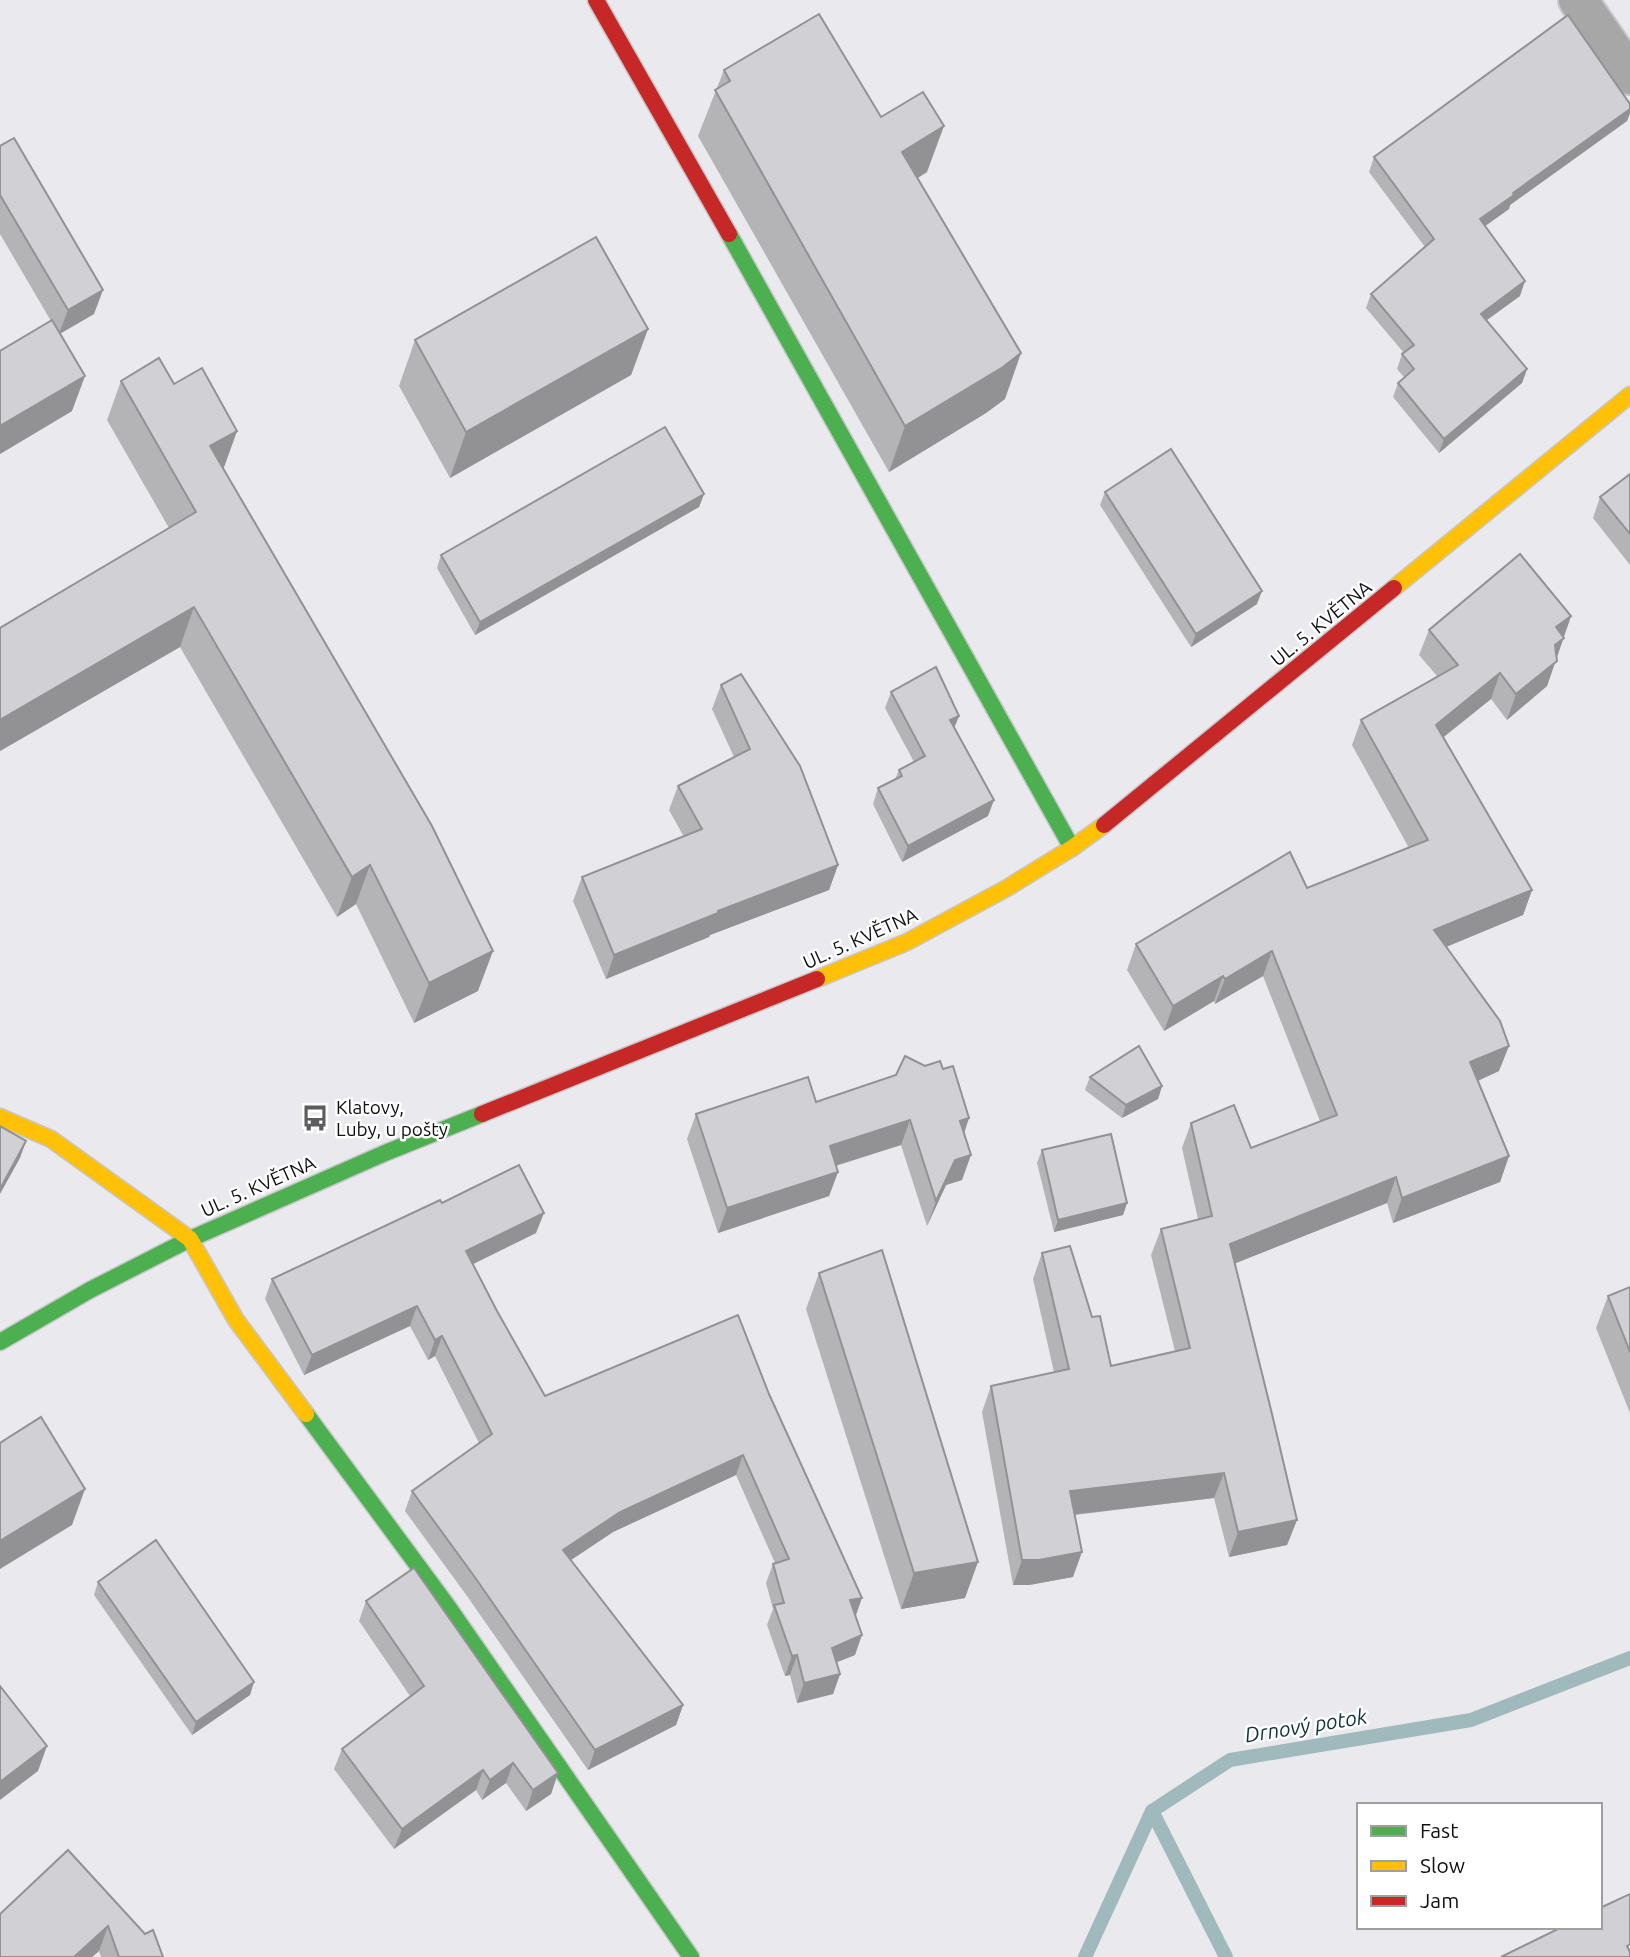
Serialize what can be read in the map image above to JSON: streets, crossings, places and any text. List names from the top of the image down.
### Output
{
  "streets": {
    "street": ["UL. 5. KVĚTNA"]
  },
  "water": ["Drnový potok"],
  "places": {
    "bus stop": ["Klatovy, Luby, u pošty"]
  },
  "legend": ["Fast", "Slow", "Jam"]
}
